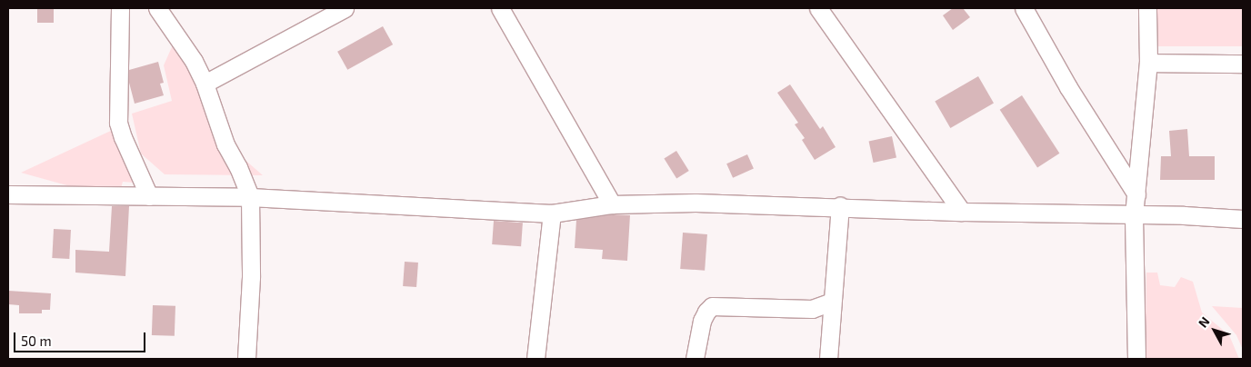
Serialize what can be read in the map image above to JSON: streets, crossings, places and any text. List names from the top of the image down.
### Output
{
  "scale_bar": "50 m",
  "north": "top left"
}
